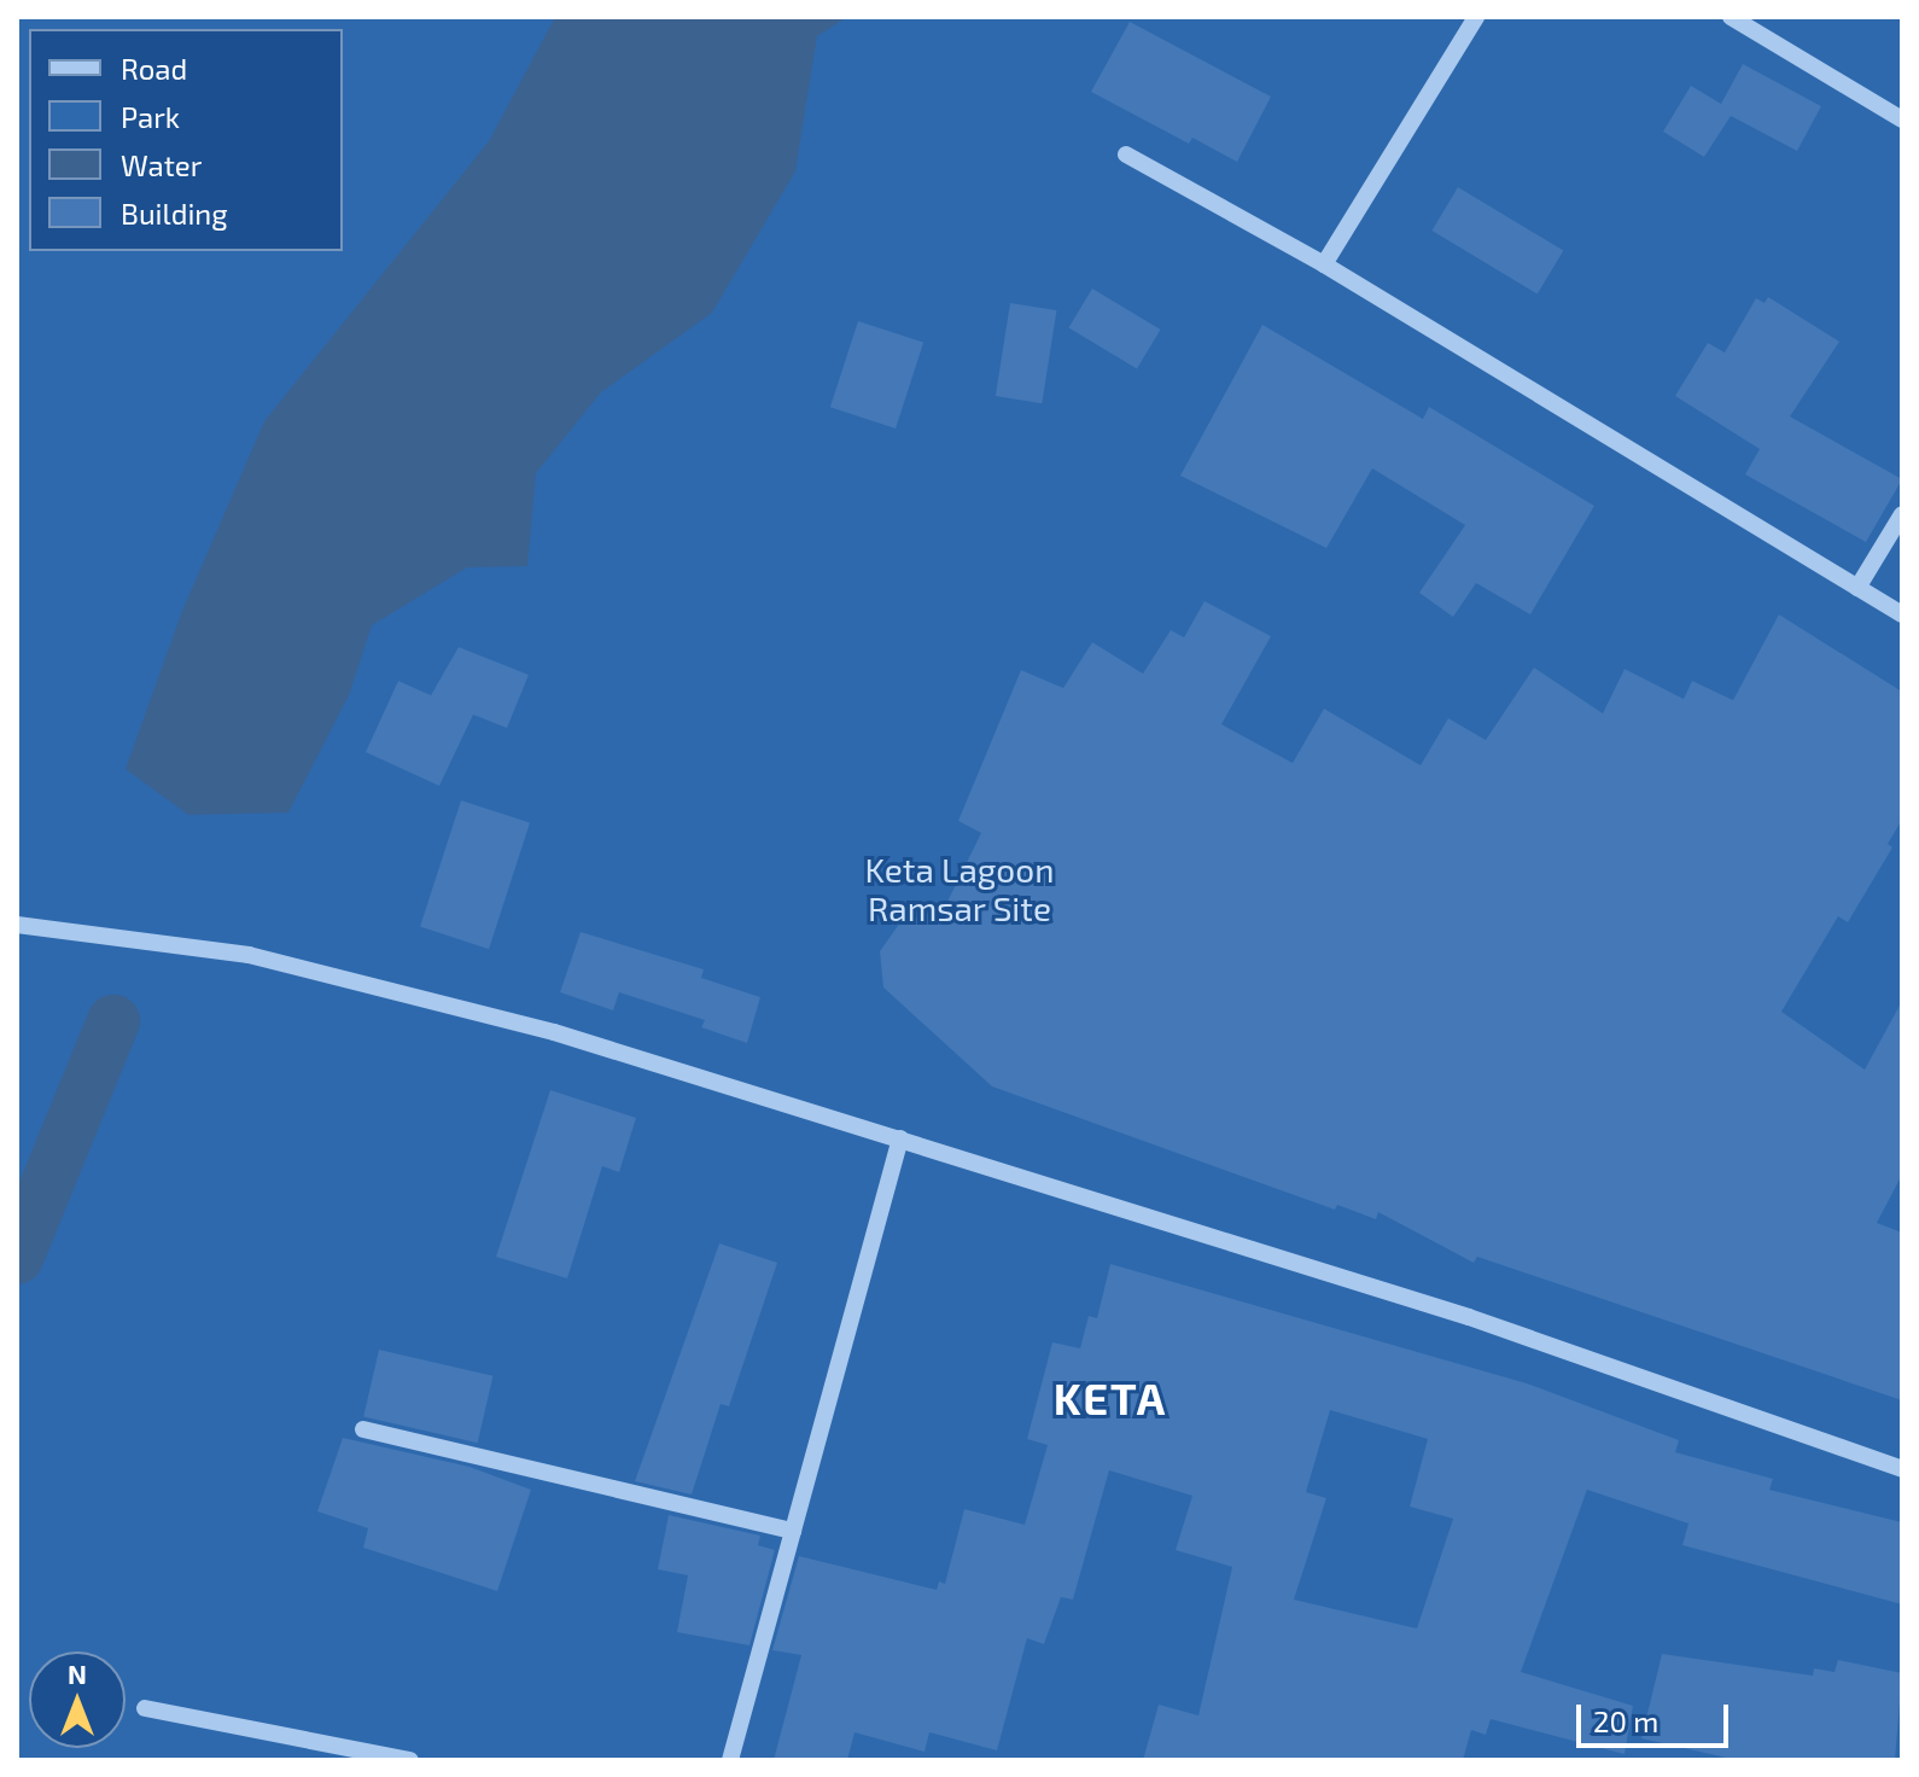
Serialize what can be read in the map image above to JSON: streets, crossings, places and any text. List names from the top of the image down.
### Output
{
  "districts": ["KETA"],
  "parks": ["Keta Lagoon Ramsar Site"],
  "legend": [
    "Road",
    "Park",
    "Water",
    "Building"
  ],
  "scale_bar": "20 m",
  "north": "top"
}
